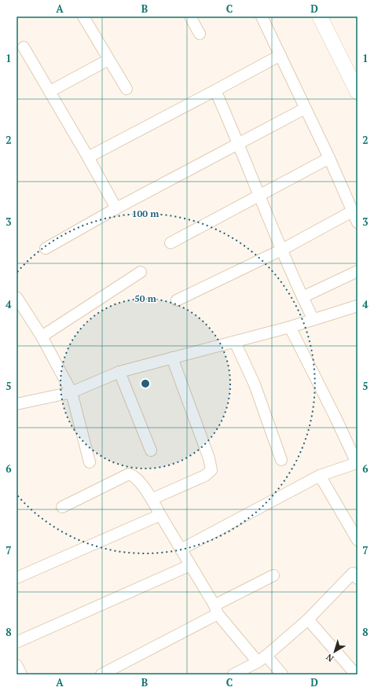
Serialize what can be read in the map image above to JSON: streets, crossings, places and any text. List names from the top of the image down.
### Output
{
  "north": "bottom left",
  "grid": {
    "columns": [
      "A",
      "B",
      "C",
      "D"
    ],
    "rows": [
      "1",
      "2",
      "3",
      "4",
      "5",
      "6",
      "7",
      "8"
    ]
  },
  "rings": ["100 m", "50 m"]
}
